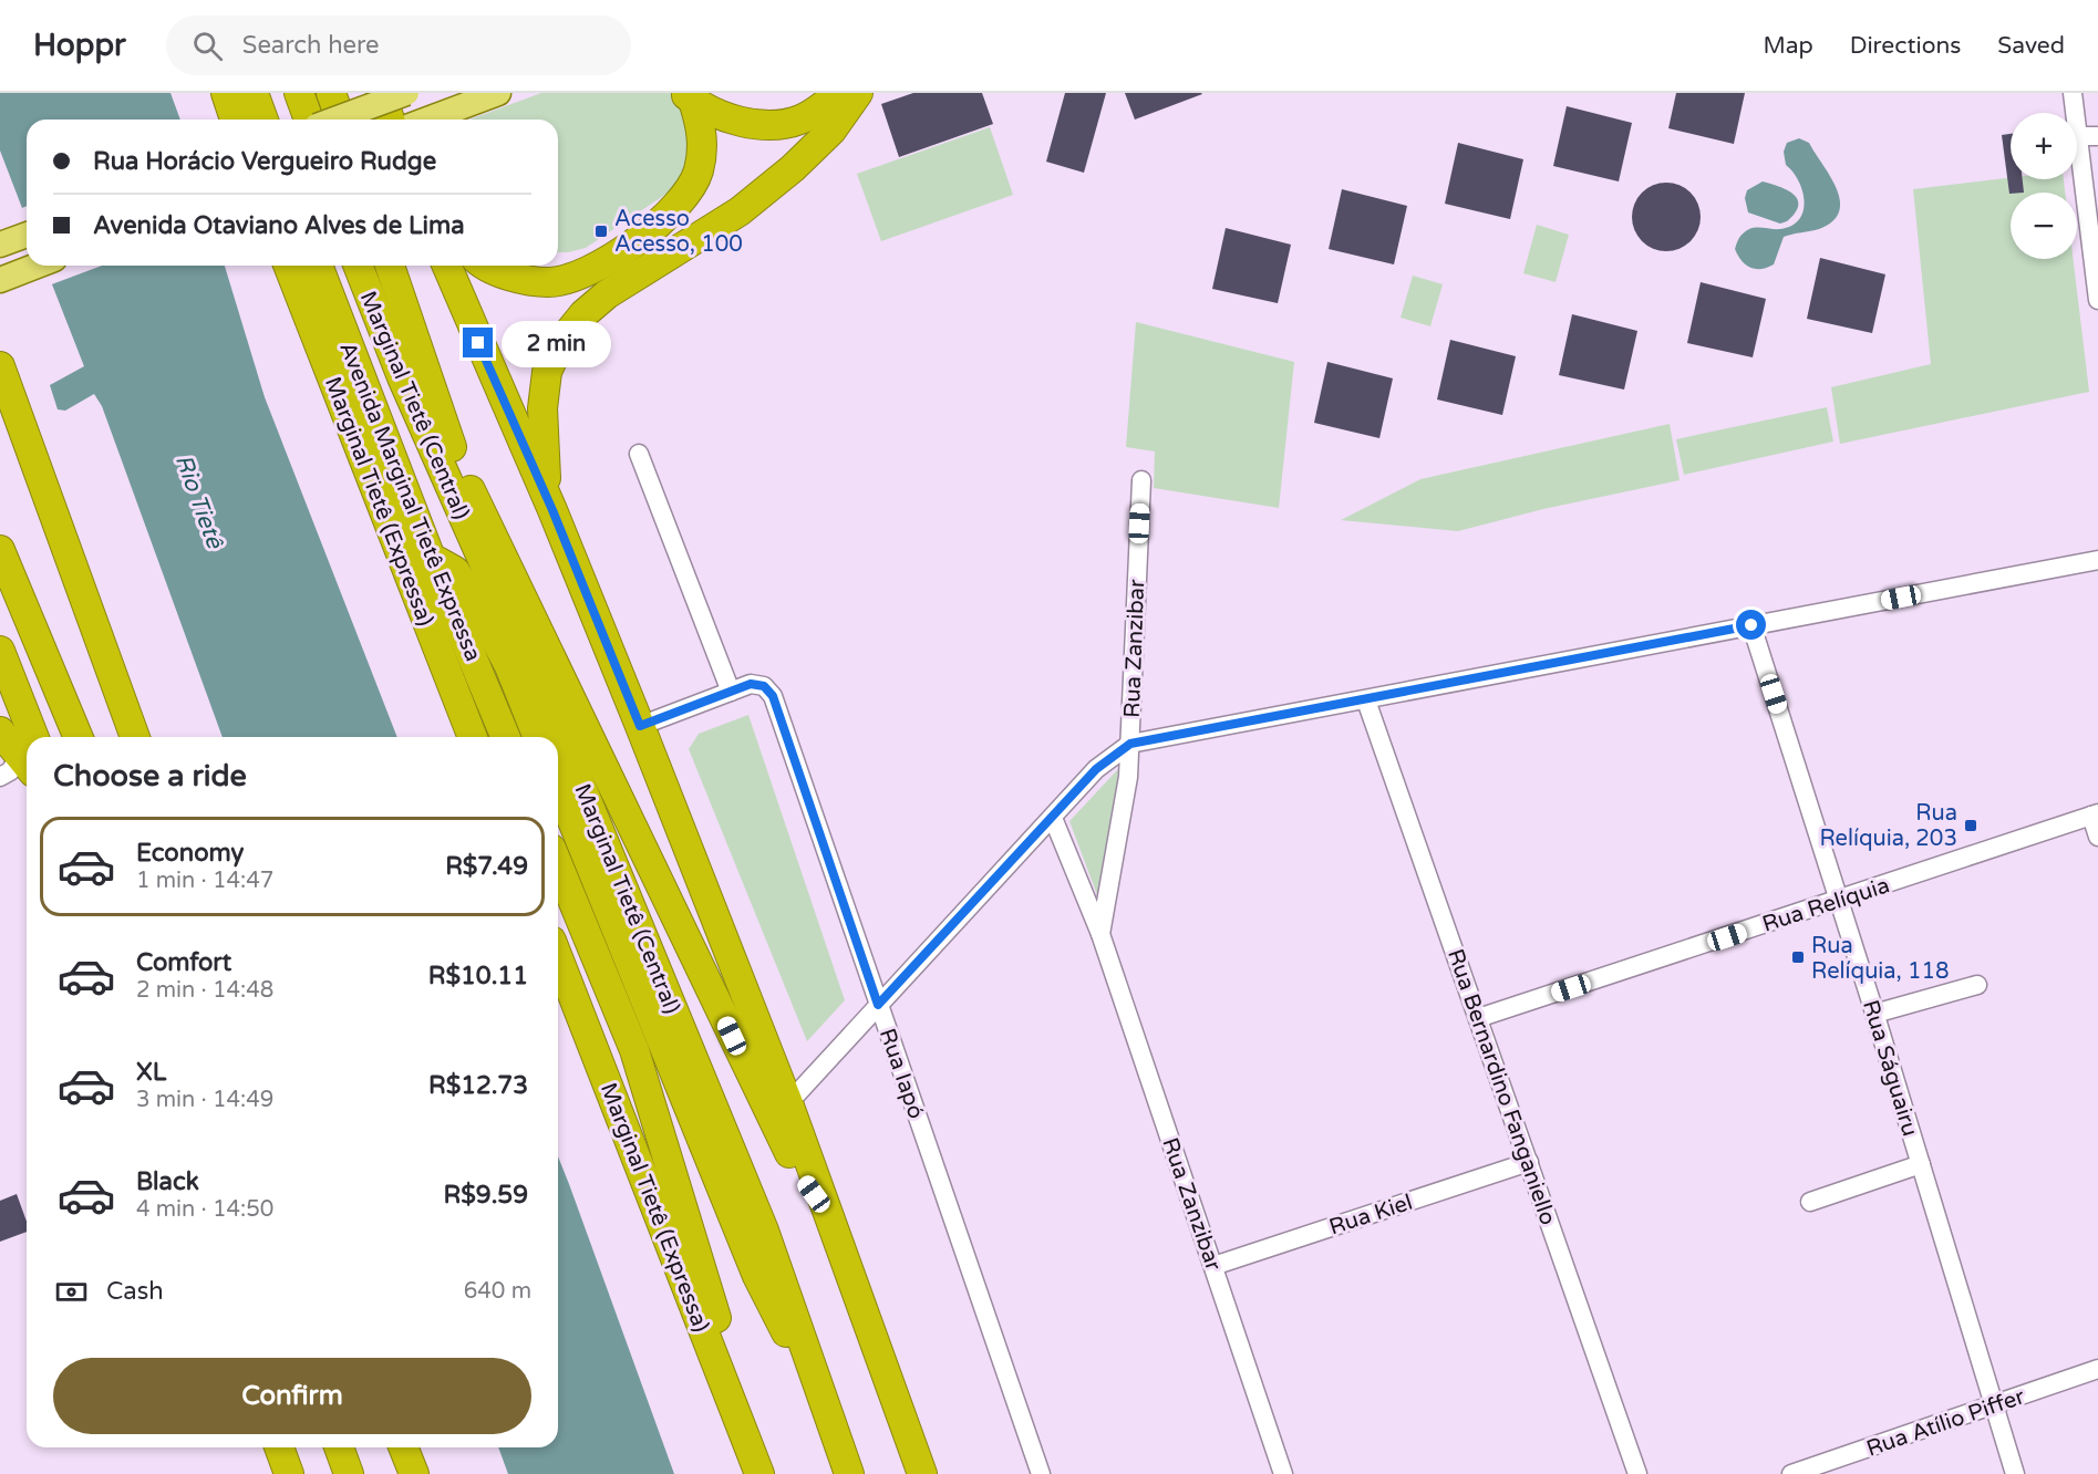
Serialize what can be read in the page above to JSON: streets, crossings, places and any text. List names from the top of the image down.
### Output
{
  "streets": {
    "highway": ["Marginal Tietê (Central)", "Marginal Tietê (Expressa)", "Avenida Marginal Tietê Expressa"],
    "street": [
      "Rua Zanzibar",
      "Rua Relíquia",
      "Rua Ságuairu",
      "Rua Iapó",
      "Rua Bernardino Fanganiello",
      "Rua Kiel",
      "Rua Atílio Piffer"
    ]
  },
  "crossings": [
    ["Rua Zanzibar", "Rua Kiel"],
    ["Rua Relíquia", "Rua Ságuairu"],
    ["Rua Relíquia", "Rua Bernardino Fanganiello"],
    ["Rua Ságuairu", "Rua Atílio Piffer"],
    ["Rua Bernardino Fanganiello", "Rua Kiel"]
  ],
  "water": ["Rio Tietê"],
  "places": {
    "transit": ["Acesso Acesso, 100", "Rua Relíquia, 203", "Rua Relíquia, 118"]
  },
  "page": {
    "header": "Hoppr",
    "search": "Search here",
    "nav": ["Map", "Directions", "Saved"],
    "map_buttons": ["+", "−"],
    "banner": ["Rua Horácio Vergueiro Rudge", "Avenida Otaviano Alves de Lima"],
    "bubble": "2 min",
    "heading": "Choose a ride",
    "list": [
      {
        "name": "Economy",
        "note": "1 min · 14:47",
        "value": "R$7.49"
      },
      {
        "name": "Comfort",
        "note": "2 min · 14:48",
        "value": "R$10.11"
      },
      {
        "name": "XL",
        "note": "3 min · 14:49",
        "value": "R$12.73"
      },
      {
        "name": "Black",
        "note": "4 min · 14:50",
        "value": "R$9.59"
      }
    ],
    "pay": ["Cash", "640 m"],
    "buttons": "Confirm"
  }
}
